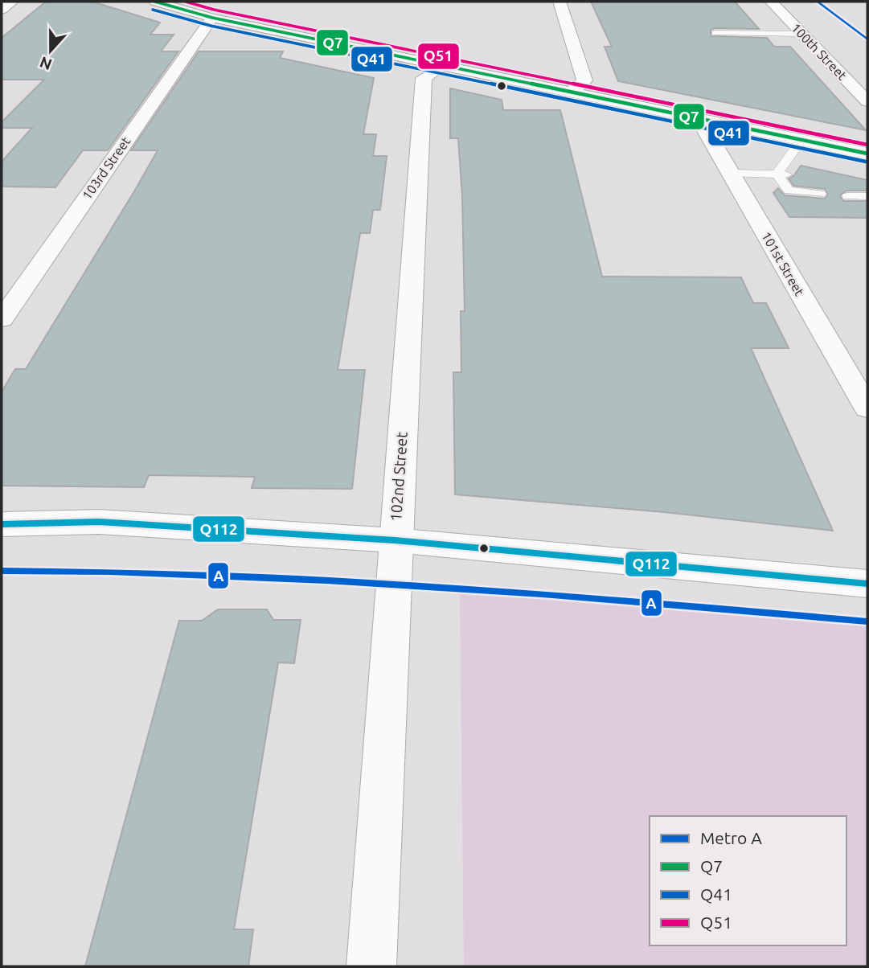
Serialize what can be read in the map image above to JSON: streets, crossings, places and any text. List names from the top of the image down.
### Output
{
  "streets": {
    "street": [
      "100th Street",
      "103rd Street",
      "101st Street",
      "102nd Street"
    ]
  },
  "lines": [
    "metro line A",
    "transit line Q7",
    "transit line Q51",
    "transit line Q41",
    "transit line Q112"
  ],
  "legend": [
    "Metro A",
    "Q7",
    "Q41",
    "Q51"
  ],
  "north": "bottom"
}
